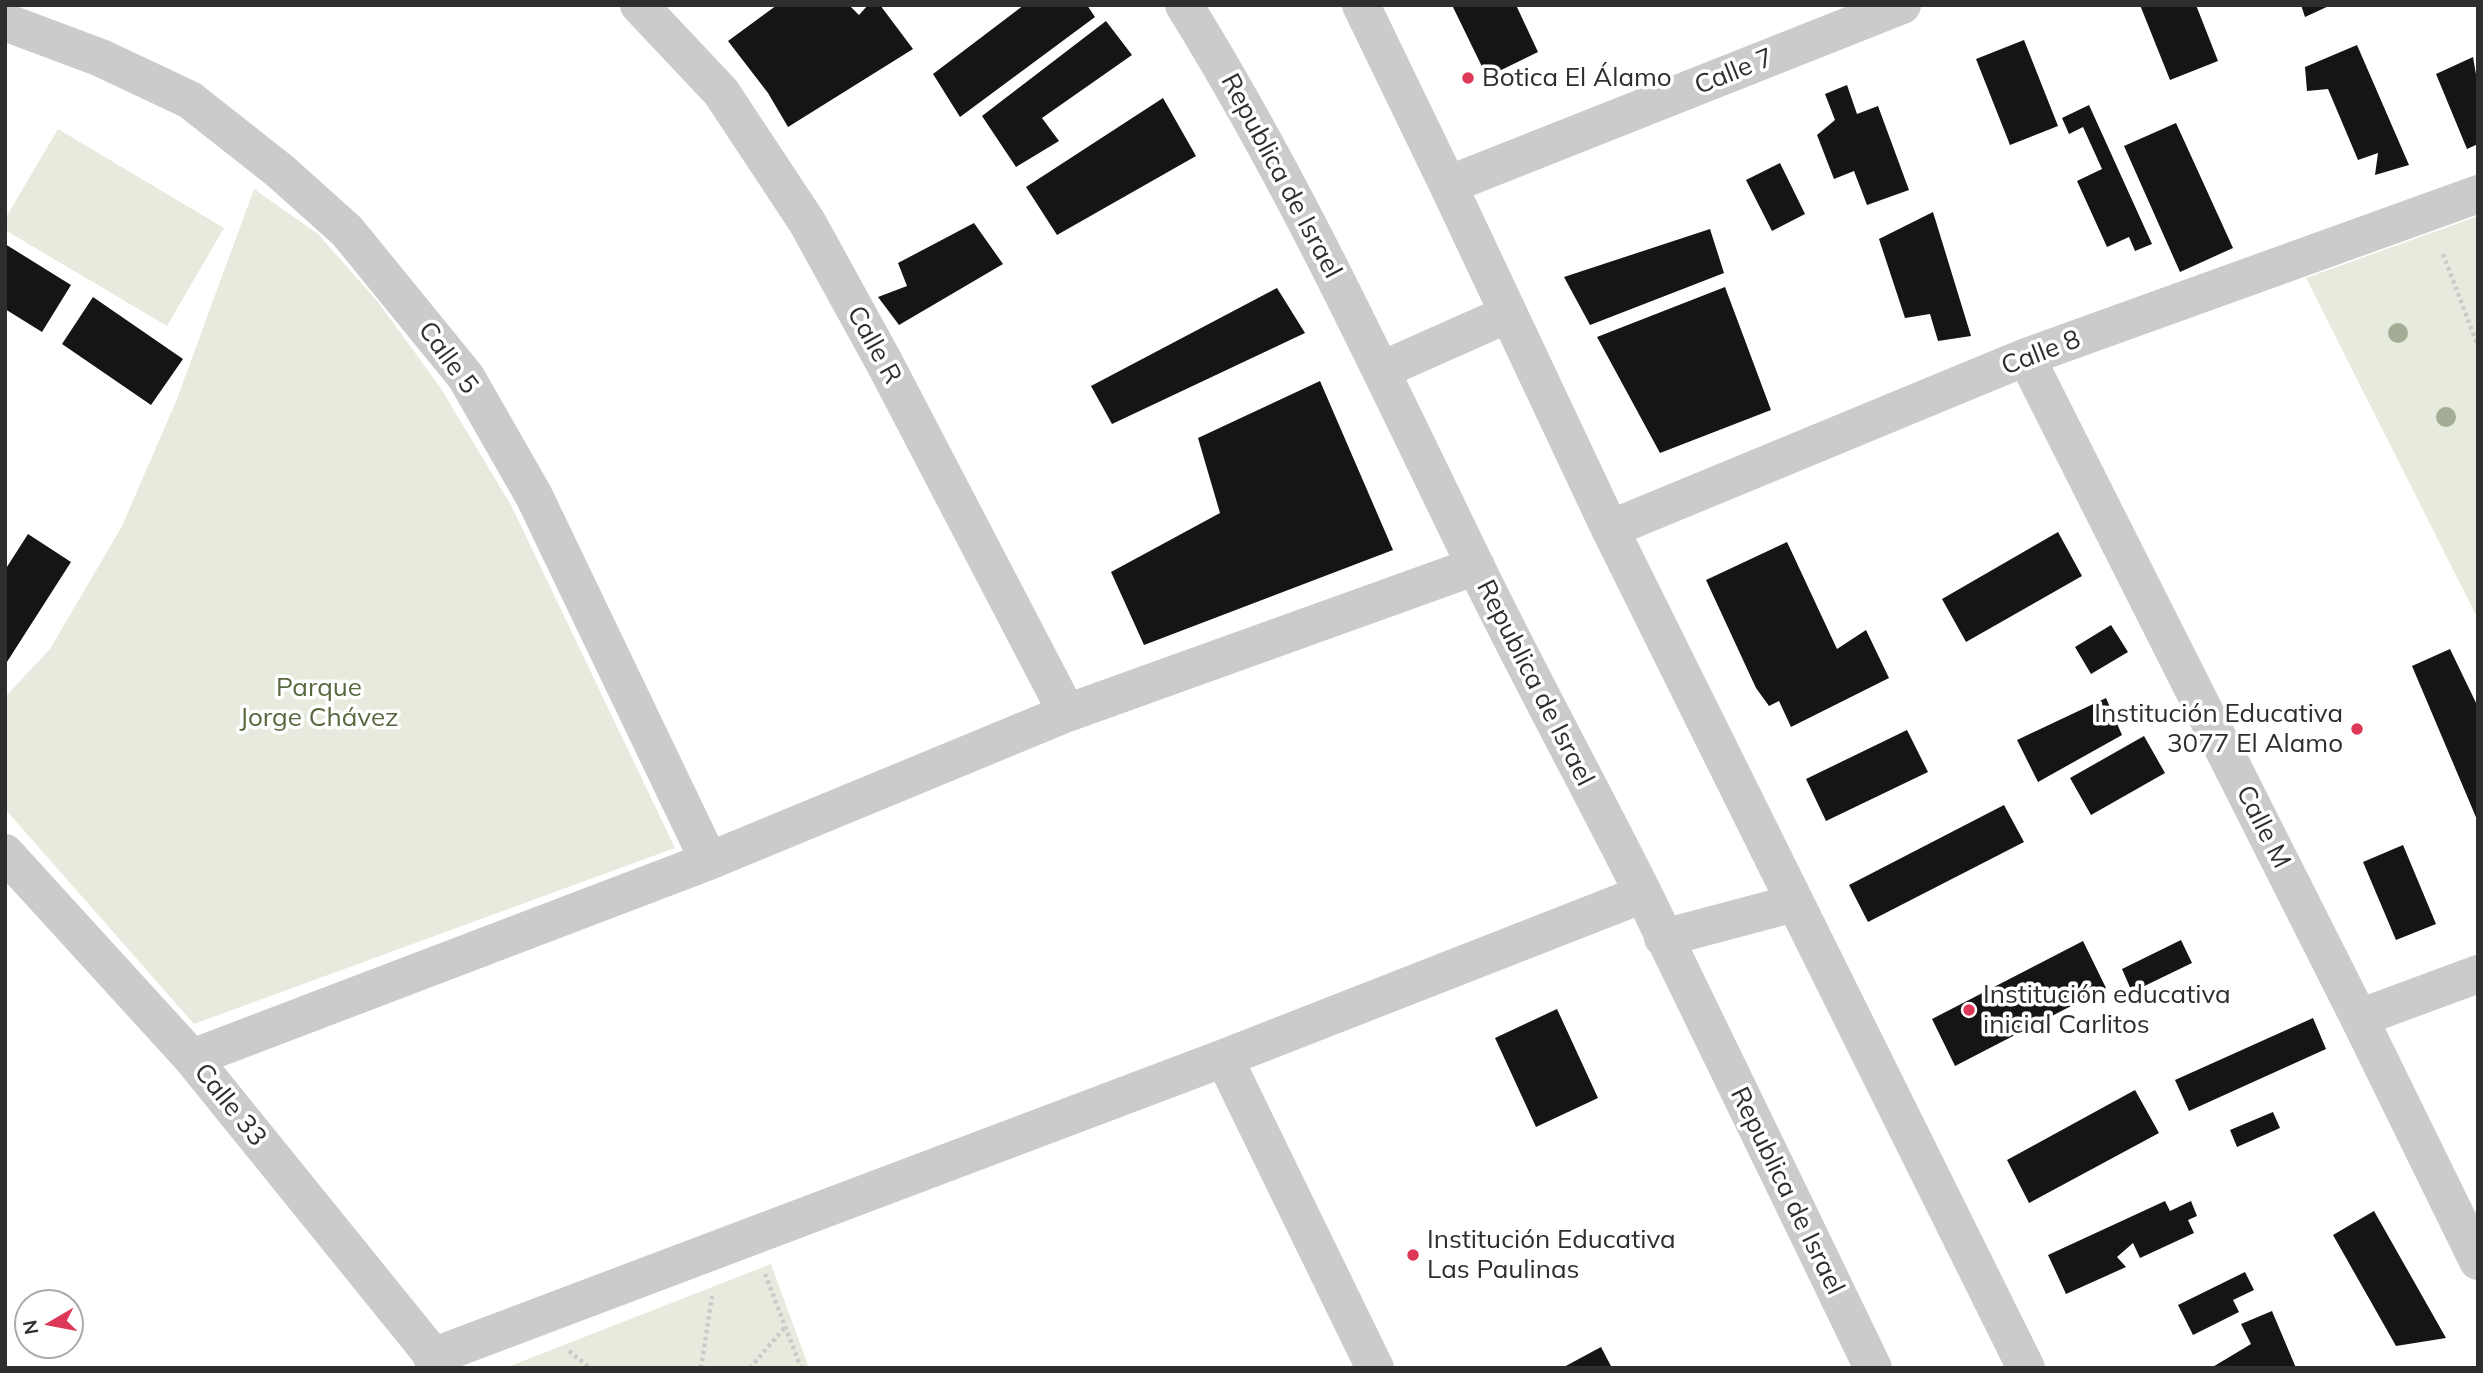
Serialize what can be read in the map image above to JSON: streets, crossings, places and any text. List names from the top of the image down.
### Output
{
  "streets": {
    "street": [
      "Calle 7",
      "Republica de Israel",
      "Calle R",
      "Calle 8",
      "Calle 5",
      "Calle M",
      "Calle 33"
    ]
  },
  "crossings": [
    ["Calle 8", "Calle M"]
  ],
  "parks": ["Parque Jorge Chávez"],
  "places": [
    "Botica El Álamo",
    "Institución Educativa 3077 El Alamo",
    "Institución educativa inicial Carlitos",
    "Institución Educativa Las Paulinas"
  ],
  "north": "left"
}
